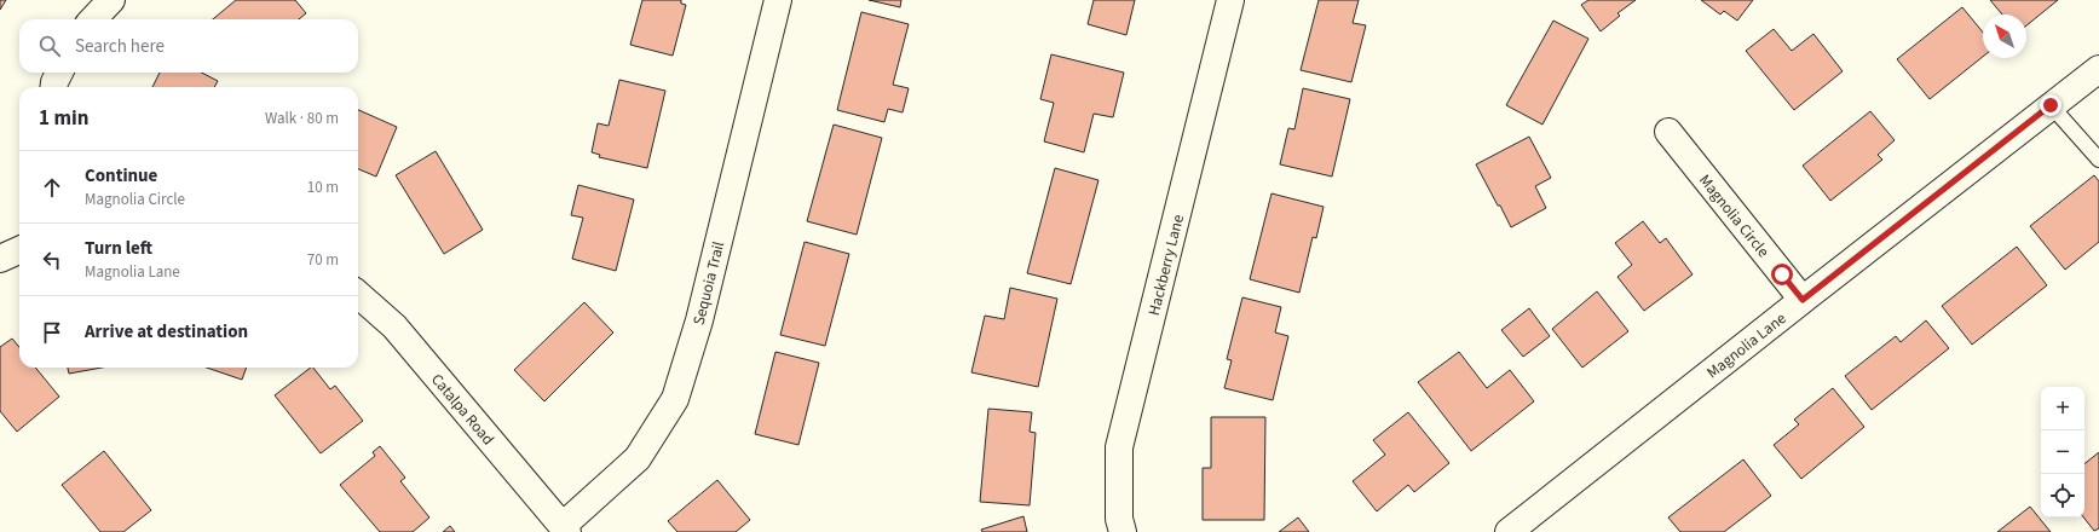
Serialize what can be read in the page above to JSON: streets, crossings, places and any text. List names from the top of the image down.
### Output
{
  "streets": {
    "street": [
      "Magnolia Circle",
      "Hackberry Lane",
      "Sequoia Trail",
      "Magnolia Lane",
      "Catalpa Road"
    ]
  },
  "crossings": [
    ["Magnolia Circle", "Magnolia Lane"],
    ["Sequoia Trail", "Catalpa Road"]
  ],
  "north": "top left",
  "page": {
    "search": "Search here",
    "heading": ["1 min", "Walk · 80 m"],
    "list": [
      ["Continue", "Magnolia Circle", "10 m"],
      ["Turn left", "Magnolia Lane", "70 m"],
      "Arrive at destination"
    ],
    "map_buttons": ["+", "−"]
  }
}
